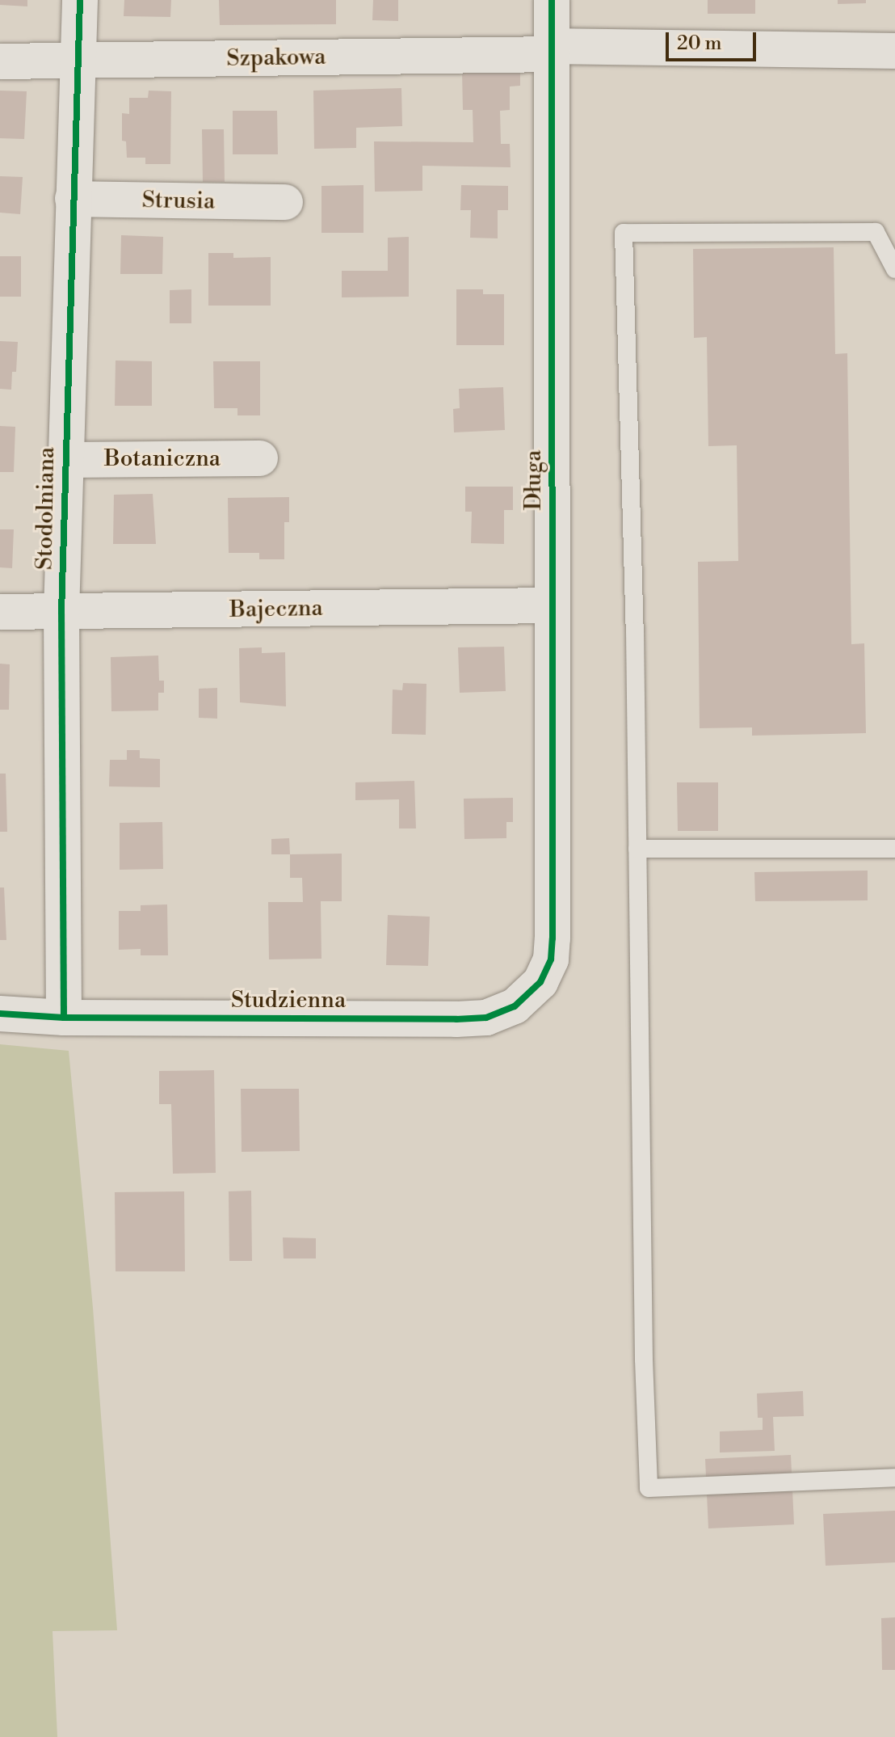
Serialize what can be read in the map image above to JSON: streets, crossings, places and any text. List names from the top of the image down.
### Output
{
  "streets": {
    "street": [
      "Szpakowa",
      "Strusia",
      "Botaniczna",
      "Długa",
      "Stodolniana",
      "Bajeczna",
      "Studzienna"
    ]
  },
  "crossings": [
    ["Szpakowa", "Długa"],
    ["Szpakowa", "Stodolniana"],
    ["Strusia", "Stodolniana"],
    ["Botaniczna", "Stodolniana"],
    ["Długa", "Bajeczna"],
    ["Długa", "Studzienna"],
    ["Stodolniana", "Bajeczna"],
    ["Stodolniana", "Studzienna"]
  ],
  "scale_bar": "20 m"
}
